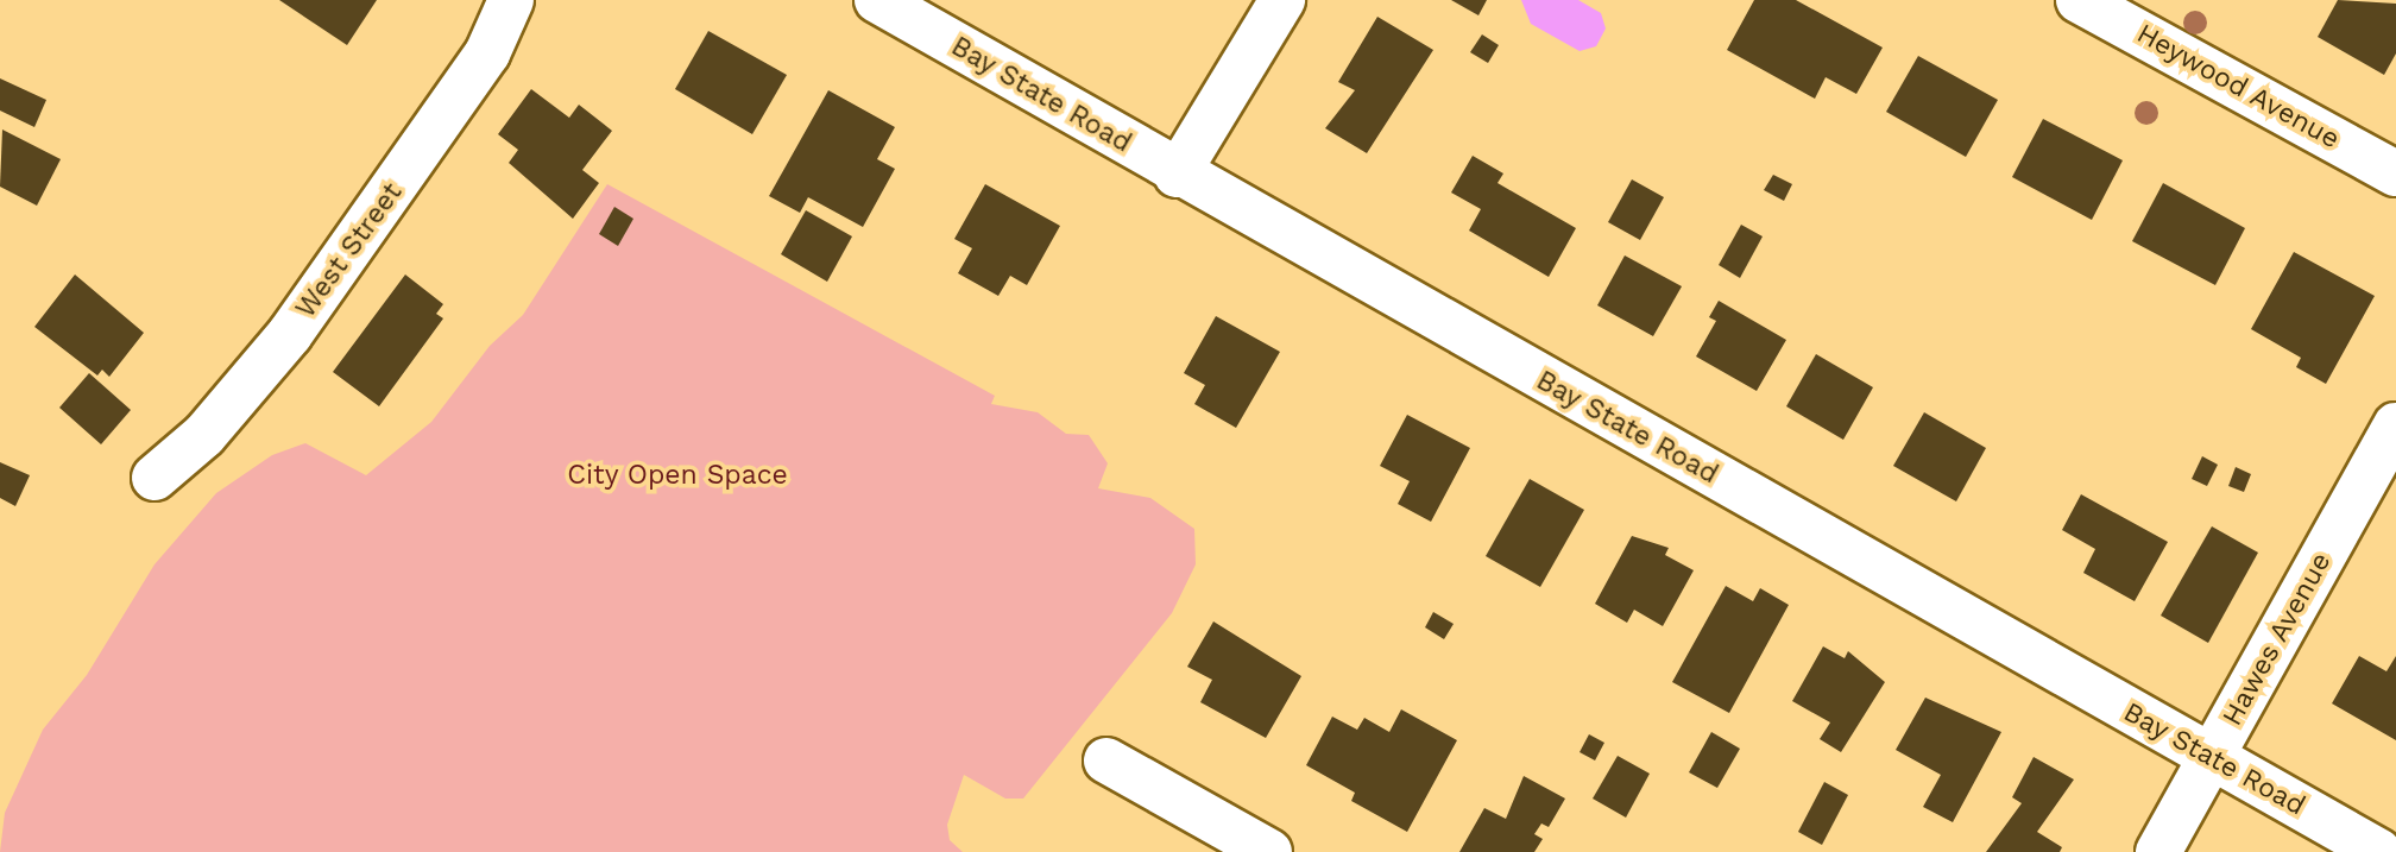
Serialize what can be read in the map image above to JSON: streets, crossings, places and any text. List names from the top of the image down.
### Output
{
  "streets": {
    "street": [
      "Heywood Avenue",
      "Bay State Road",
      "West Street",
      "Hawes Avenue"
    ]
  },
  "crossings": [
    ["Bay State Road", "Hawes Avenue"]
  ],
  "parks": ["City Open Space"]
}
